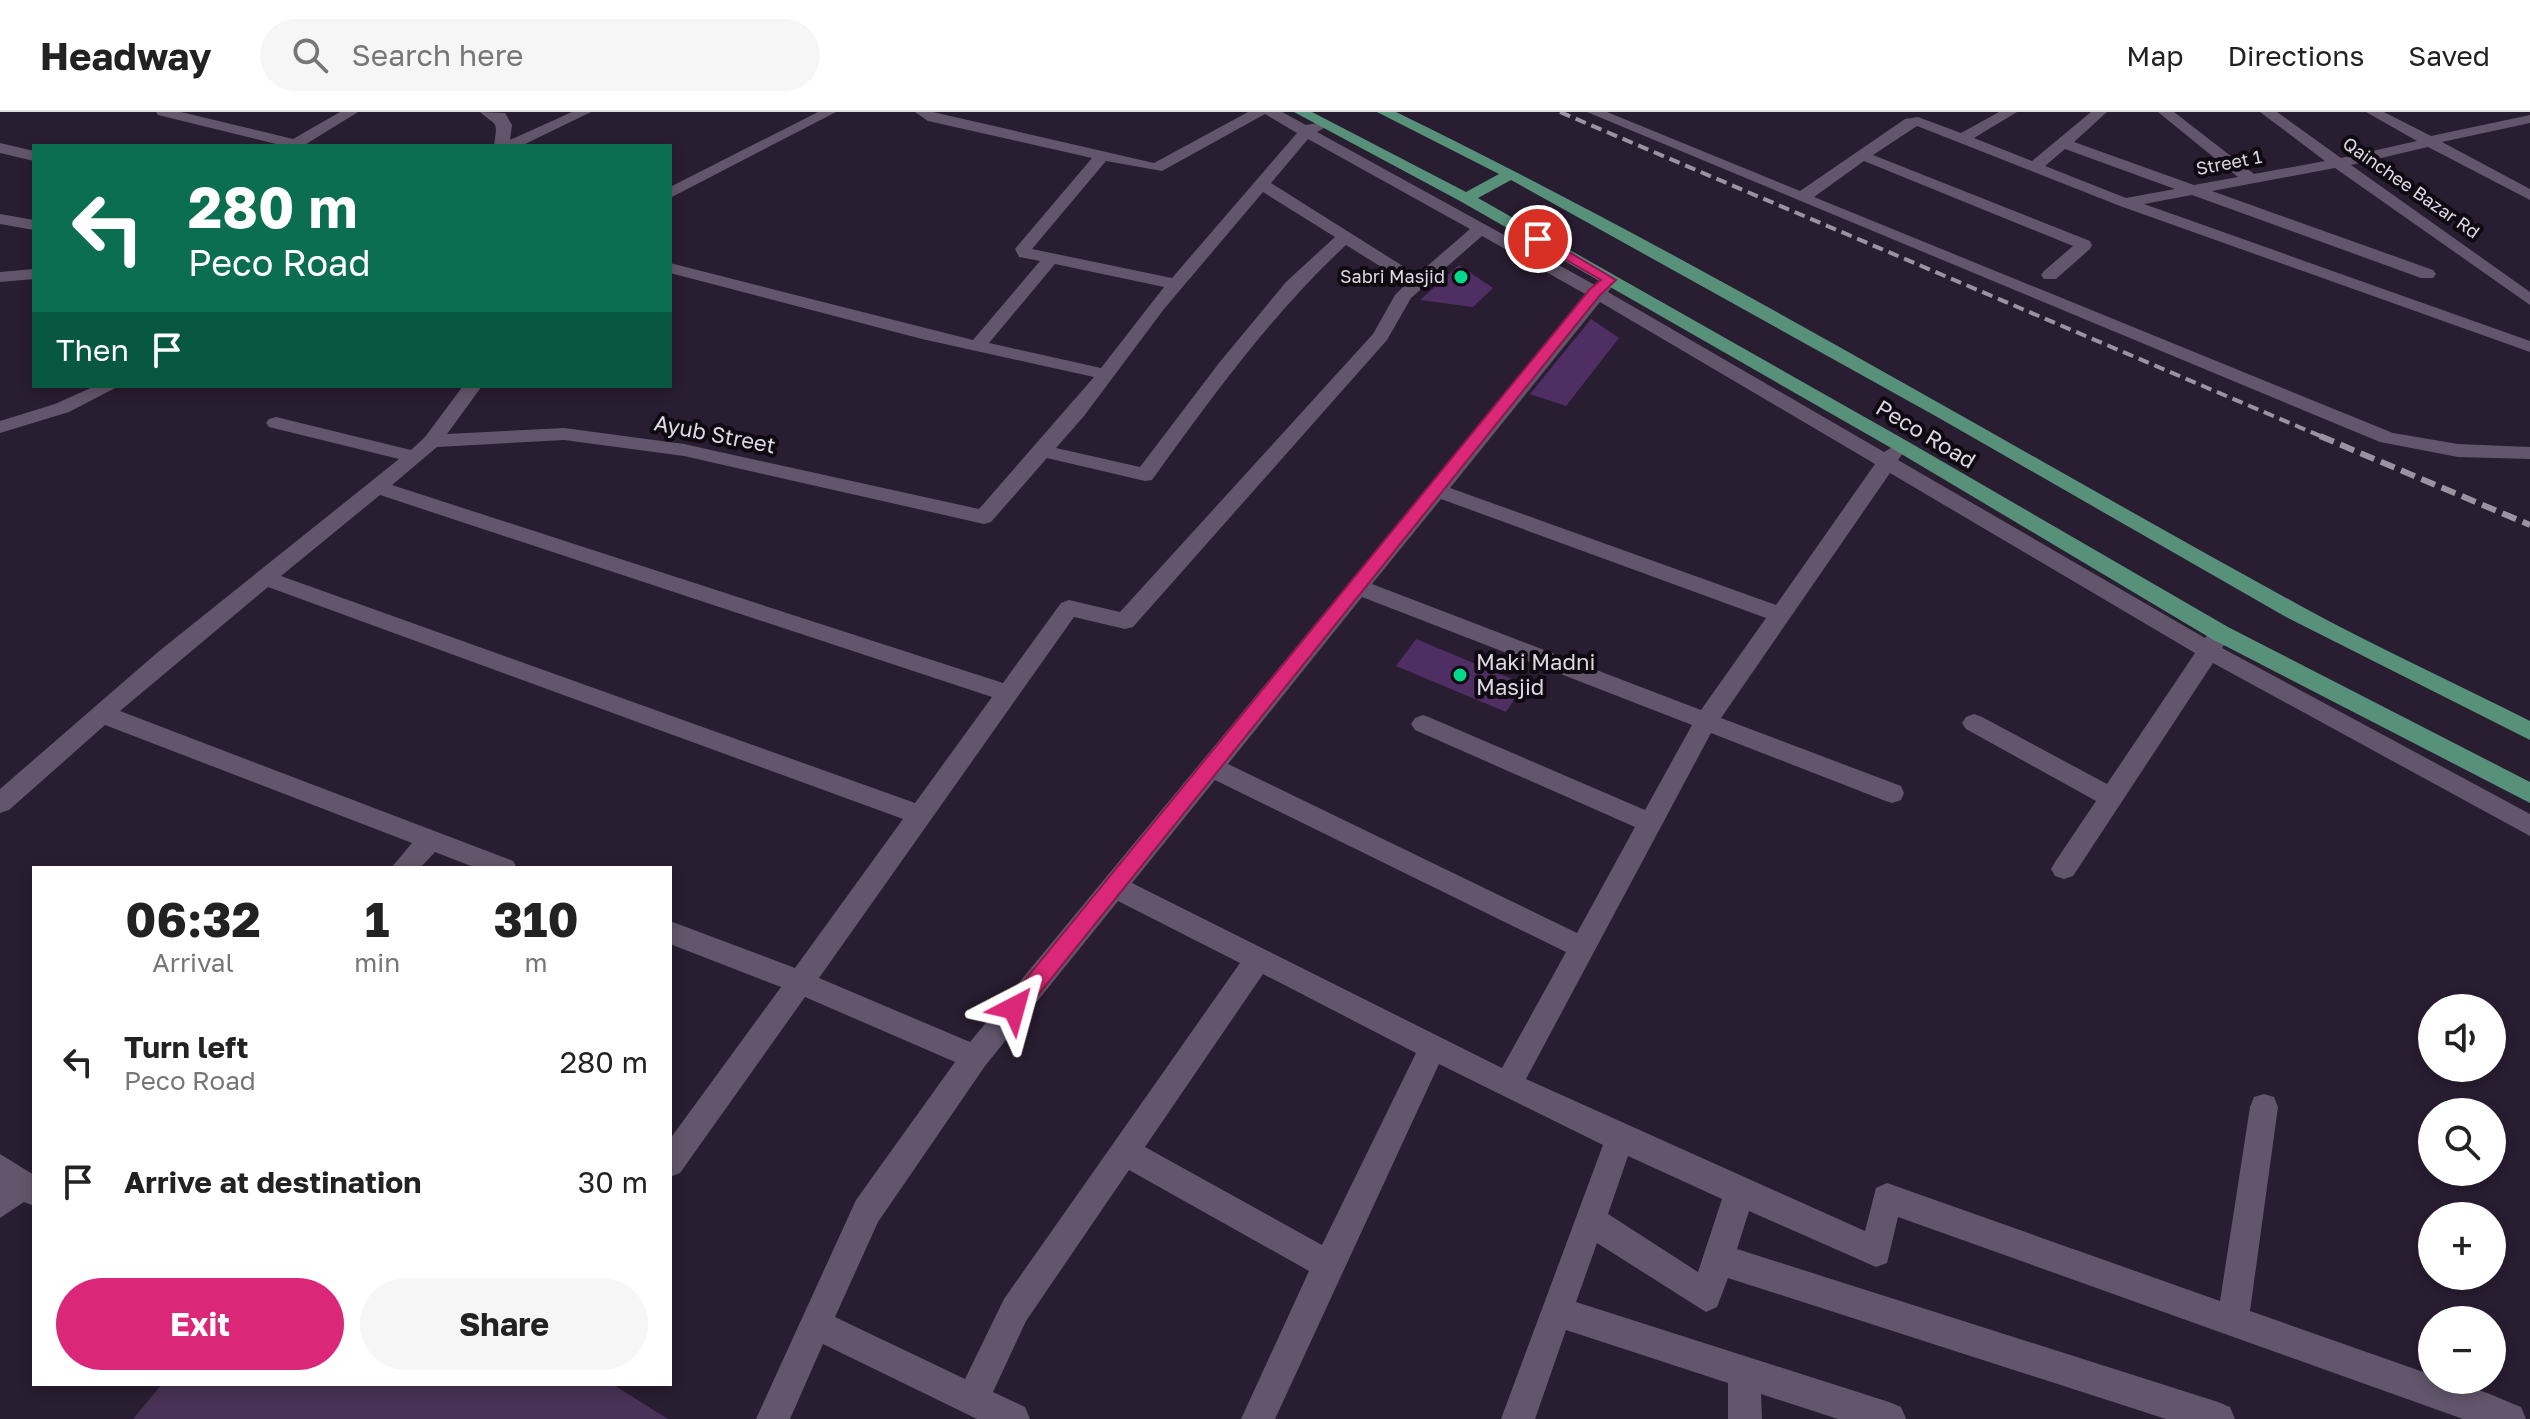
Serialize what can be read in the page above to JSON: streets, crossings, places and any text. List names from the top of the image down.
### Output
{
  "streets": {
    "main road": ["Peco Road"],
    "street": ["Street 1", "Qainchee Bazar Rd", "Ayub Street"]
  },
  "crossings": [
    ["Street 1", "Qainchee Bazar Rd"]
  ],
  "places": ["Sabri Masjid", "Maki Madni Masjid"],
  "page": {
    "header": "Headway",
    "search": "Search here",
    "nav": ["Map", "Directions", "Saved"],
    "turn": ["280 m", "Peco Road"],
    "then": "Then",
    "eta": [
      "06:32",
      "Arrival",
      "1",
      "min",
      "310",
      "m"
    ],
    "map_buttons": ["+", "−"],
    "list": [
      {
        "name": "Turn left",
        "note": "Peco Road",
        "value": "280 m"
      },
      {
        "name": "Arrive at destination",
        "value": "30 m"
      }
    ],
    "buttons": ["Exit", "Share"]
  }
}
